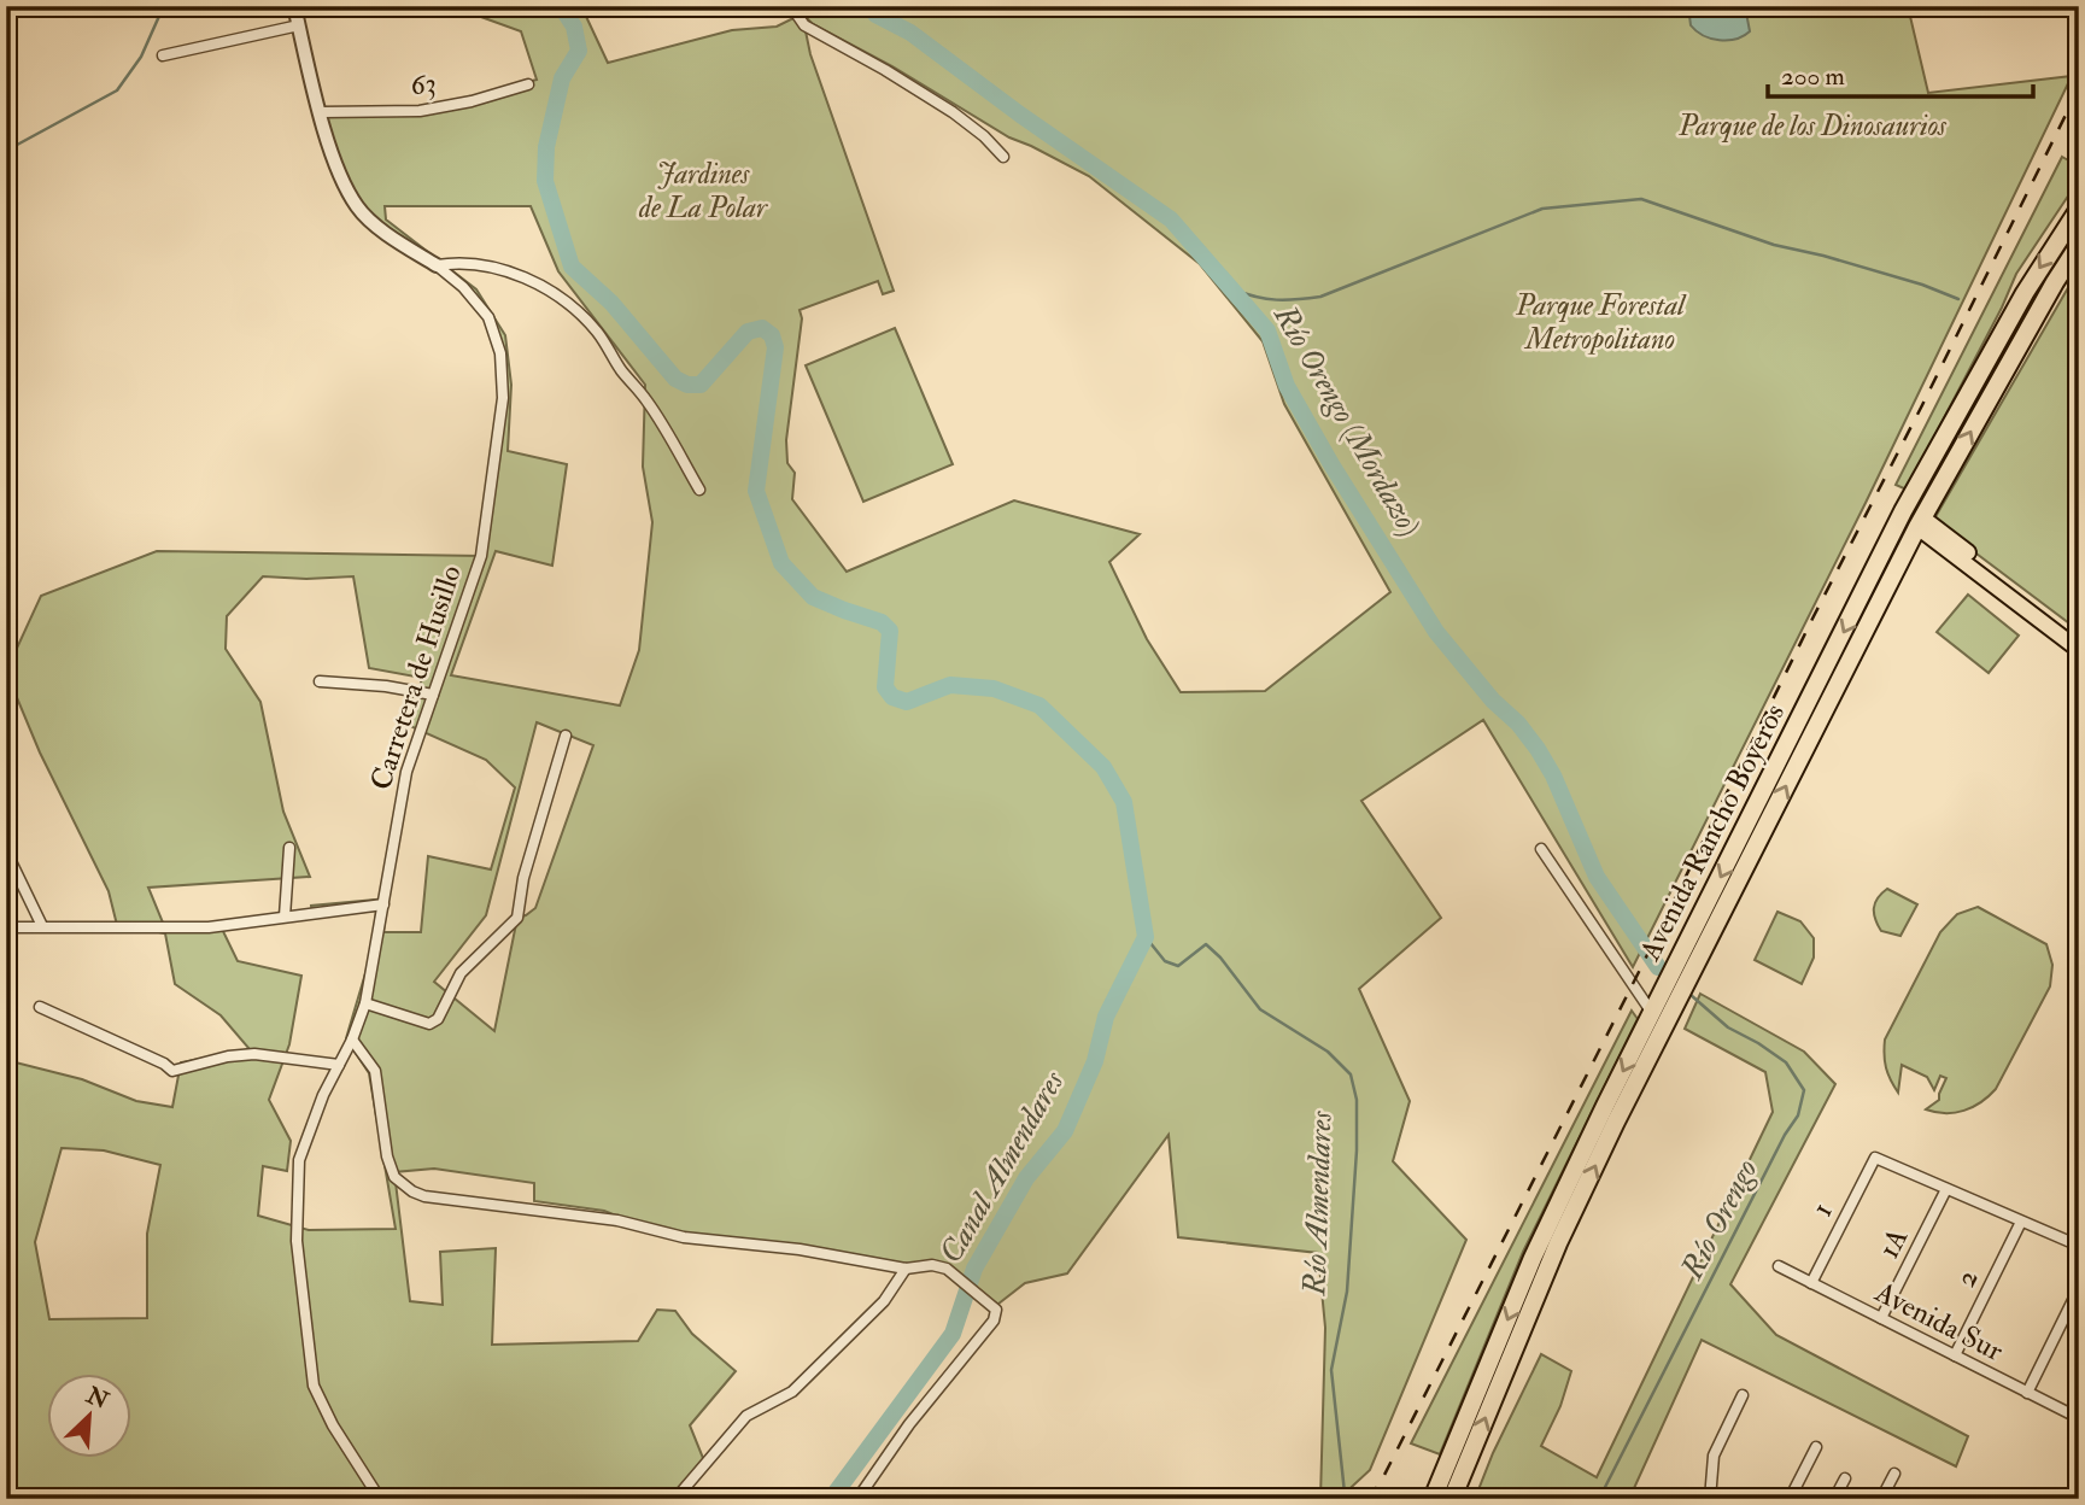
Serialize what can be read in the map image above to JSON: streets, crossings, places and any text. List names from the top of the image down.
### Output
{
  "streets": {
    "highway": ["Avenida Rancho Boyeros"],
    "street": [
      "63",
      "Carretera de Husillo",
      "1",
      "1A",
      "2",
      "Avenida Sur"
    ]
  },
  "crossings": [
    ["63", "Carretera de Husillo"],
    ["1", "1A"],
    ["1", "Avenida Sur"],
    ["1A", "Avenida Sur"],
    ["2", "Avenida Sur"]
  ],
  "water": [
    "Río Orengo (Mordazo)",
    "Canal Almendares",
    "Río Almendares",
    "Río Orengo"
  ],
  "parks": ["Parque de los Dinosaurios", "Jardines de La Polar", "Parque Forestal Metropolitano"],
  "scale_bar": "200 m",
  "north": "top right"
}
